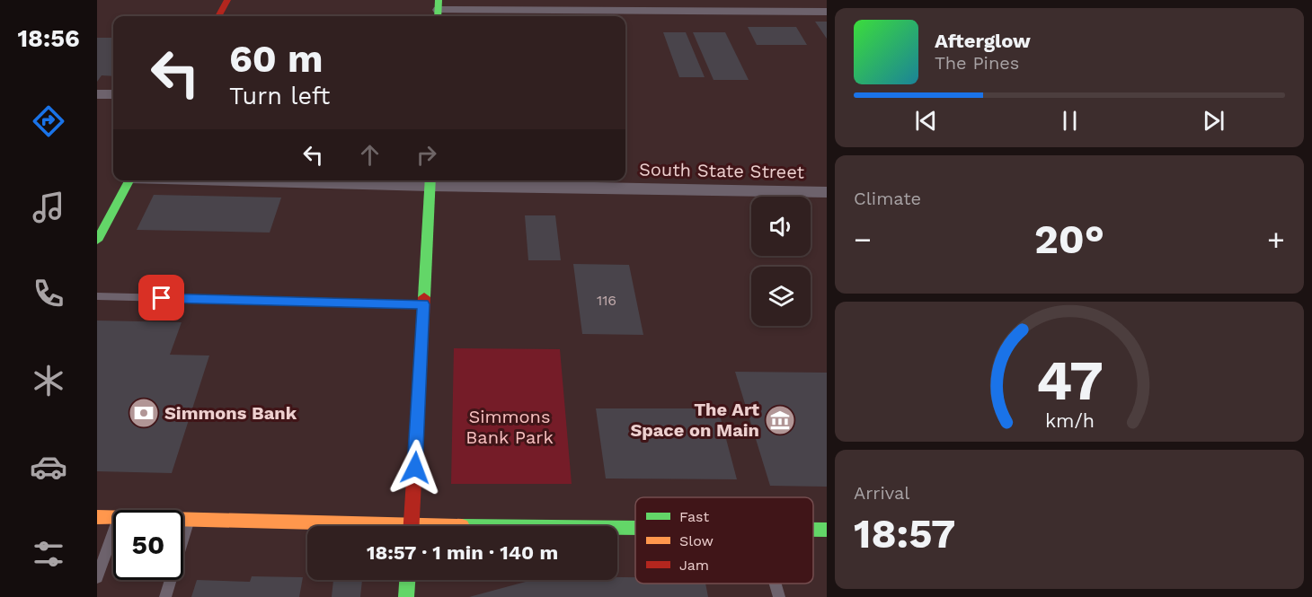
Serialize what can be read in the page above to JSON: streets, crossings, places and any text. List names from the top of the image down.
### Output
{
  "streets": {
    "street": ["South State Street"]
  },
  "parks": ["Simmons Bank Park"],
  "places": {
    "bank": ["Simmons Bank"],
    "museum": ["The Art Space on Main"]
  },
  "house_numbers": ["116"],
  "legend": ["Fast", "Slow", "Jam"],
  "page": {
    "tabs": "18:56",
    "turn": ["60 m", "Turn left"],
    "song": ["Afterglow", "The Pines"],
    "tile": [
      "Climate",
      ["Arrival", "18:57"]
    ],
    "heat": ["−", "20°", "+"],
    "limit": "50",
    "trip": "18:57 · 1 min · 140 m",
    "gauge": ["47", "km/h"]
  }
}
